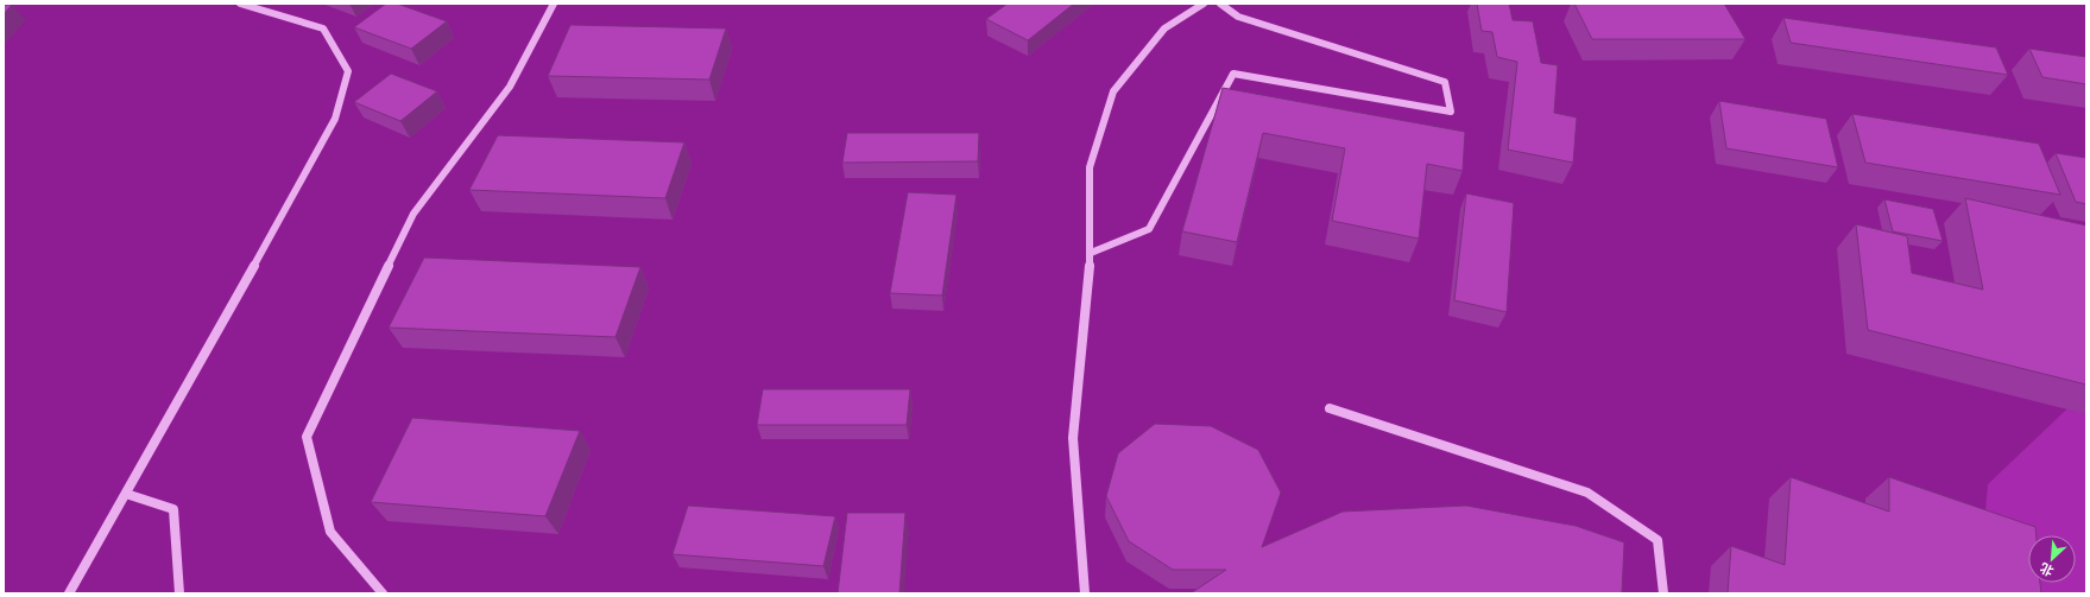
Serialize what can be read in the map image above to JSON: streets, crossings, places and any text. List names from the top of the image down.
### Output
{
  "north": "bottom left"
}
